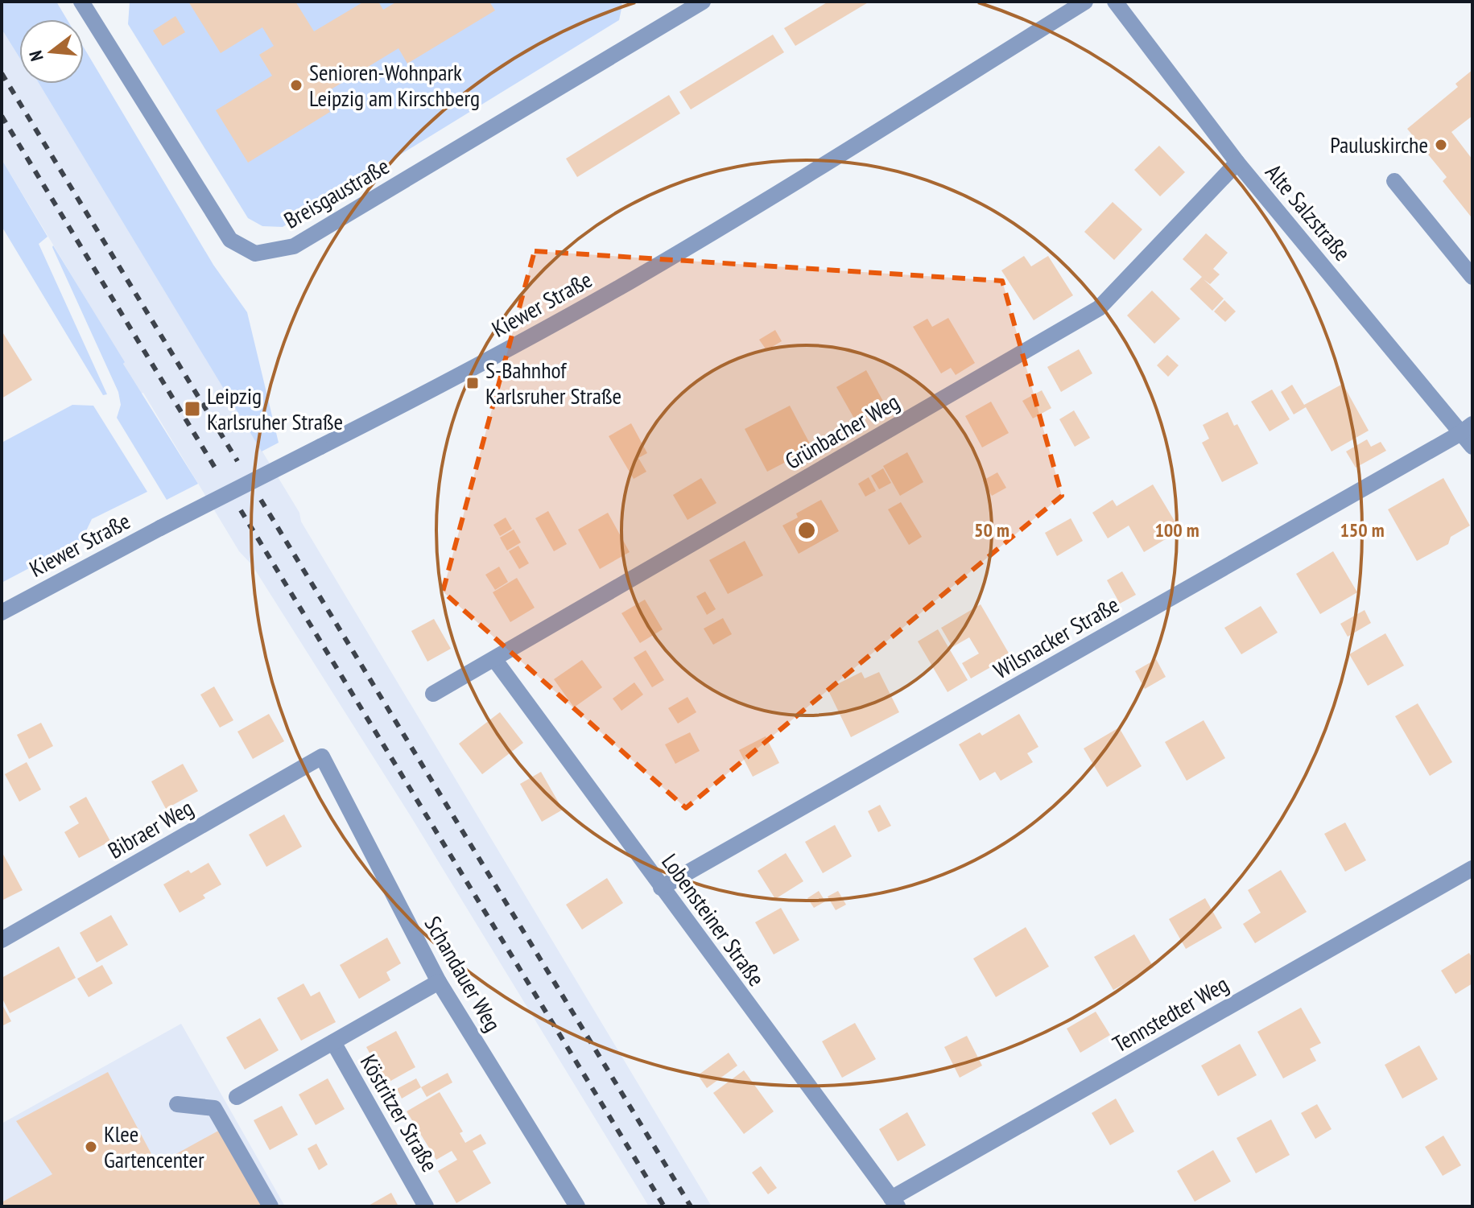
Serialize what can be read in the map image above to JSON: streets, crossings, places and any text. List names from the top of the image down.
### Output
{
  "streets": {
    "street": [
      "Breisgaustraße",
      "Alte Salzstraße",
      "Kiewer Straße",
      "Grünbacher Weg",
      "Wilsnacker Straße",
      "Bibraer Weg",
      "Lobensteiner Straße",
      "Schandauer Weg",
      "Tennstedter Weg",
      "Köstritzer Straße"
    ]
  },
  "crossings": [
    ["Alte Salzstraße", "Grünbacher Weg"],
    ["Alte Salzstraße", "Wilsnacker Straße"],
    ["Grünbacher Weg", "Lobensteiner Straße"],
    ["Wilsnacker Straße", "Lobensteiner Straße"],
    ["Bibraer Weg", "Schandauer Weg"],
    ["Lobensteiner Straße", "Tennstedter Weg"],
    ["Schandauer Weg", "Köstritzer Straße"]
  ],
  "places": {
    "other": ["Senioren-Wohnpark Leipzig am Kirschberg", "Pauluskirche", "Klee Gartencenter"],
    "transit": ["S-Bahnhof Karlsruher Straße", "Leipzig Karlsruher Straße"]
  },
  "north": "left",
  "rings": ["50 m", "100 m", "150 m"]
}
